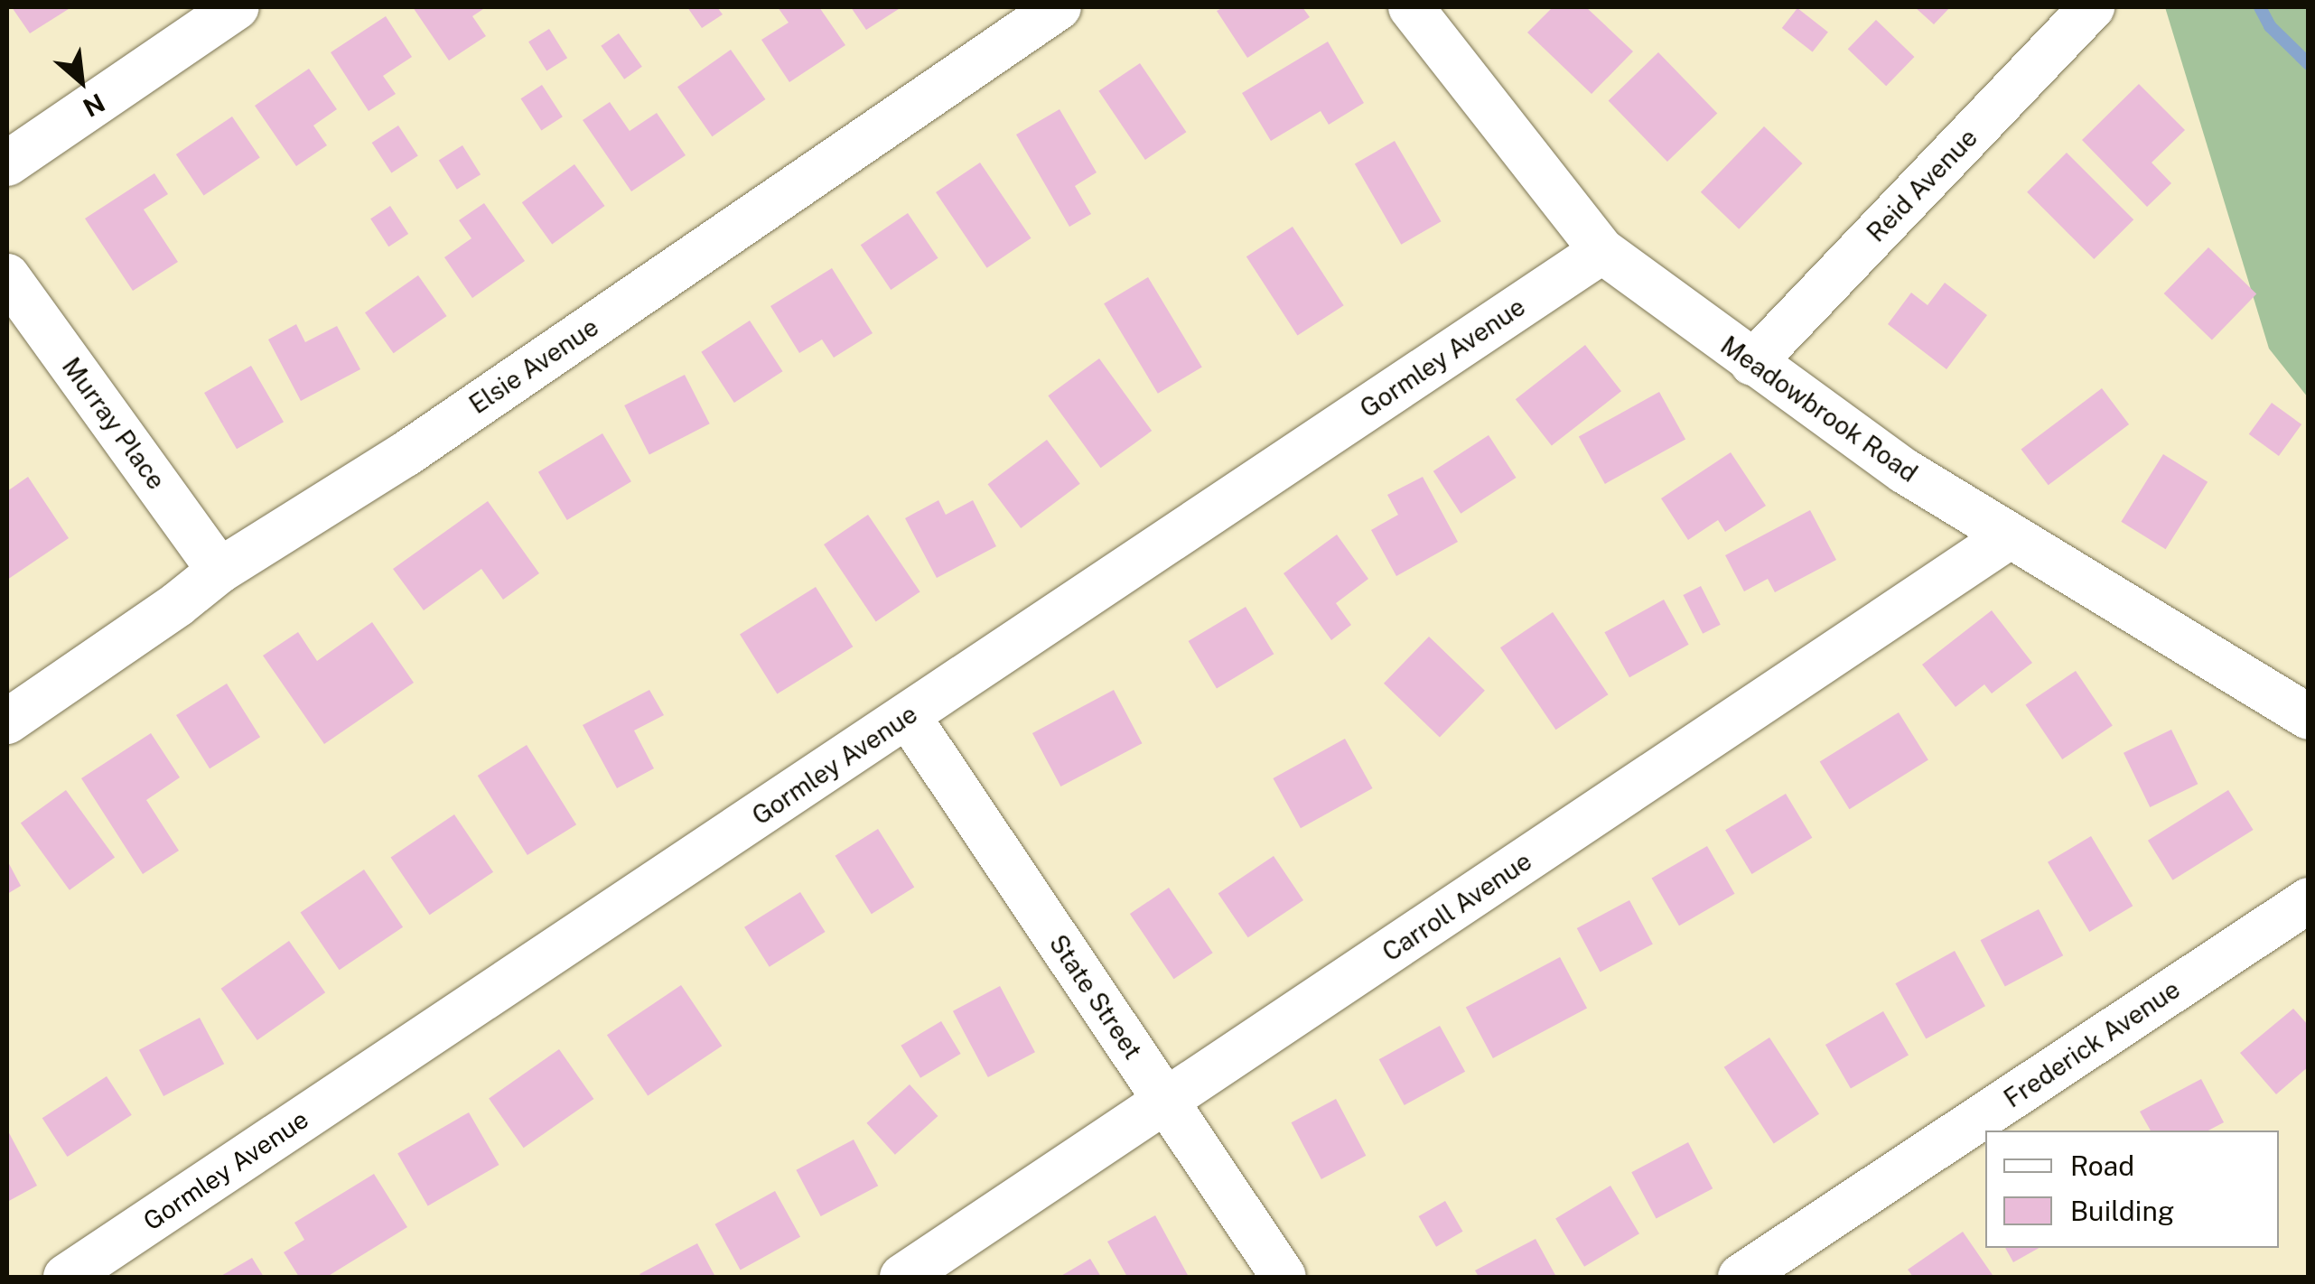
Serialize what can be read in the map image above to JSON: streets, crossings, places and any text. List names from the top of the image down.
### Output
{
  "streets": {
    "street": [
      "Reid Avenue",
      "Gormley Avenue",
      "Elsie Avenue",
      "Meadowbrook Road",
      "Murray Place",
      "Carroll Avenue",
      "State Street",
      "Frederick Avenue"
    ]
  },
  "crossings": [
    ["Reid Avenue", "Meadowbrook Road"],
    ["Gormley Avenue", "Meadowbrook Road"],
    ["Gormley Avenue", "State Street"],
    ["Elsie Avenue", "Murray Place"],
    ["Meadowbrook Road", "Carroll Avenue"],
    ["Carroll Avenue", "State Street"]
  ],
  "legend": ["Road", "Building"],
  "north": "bottom right"
}
